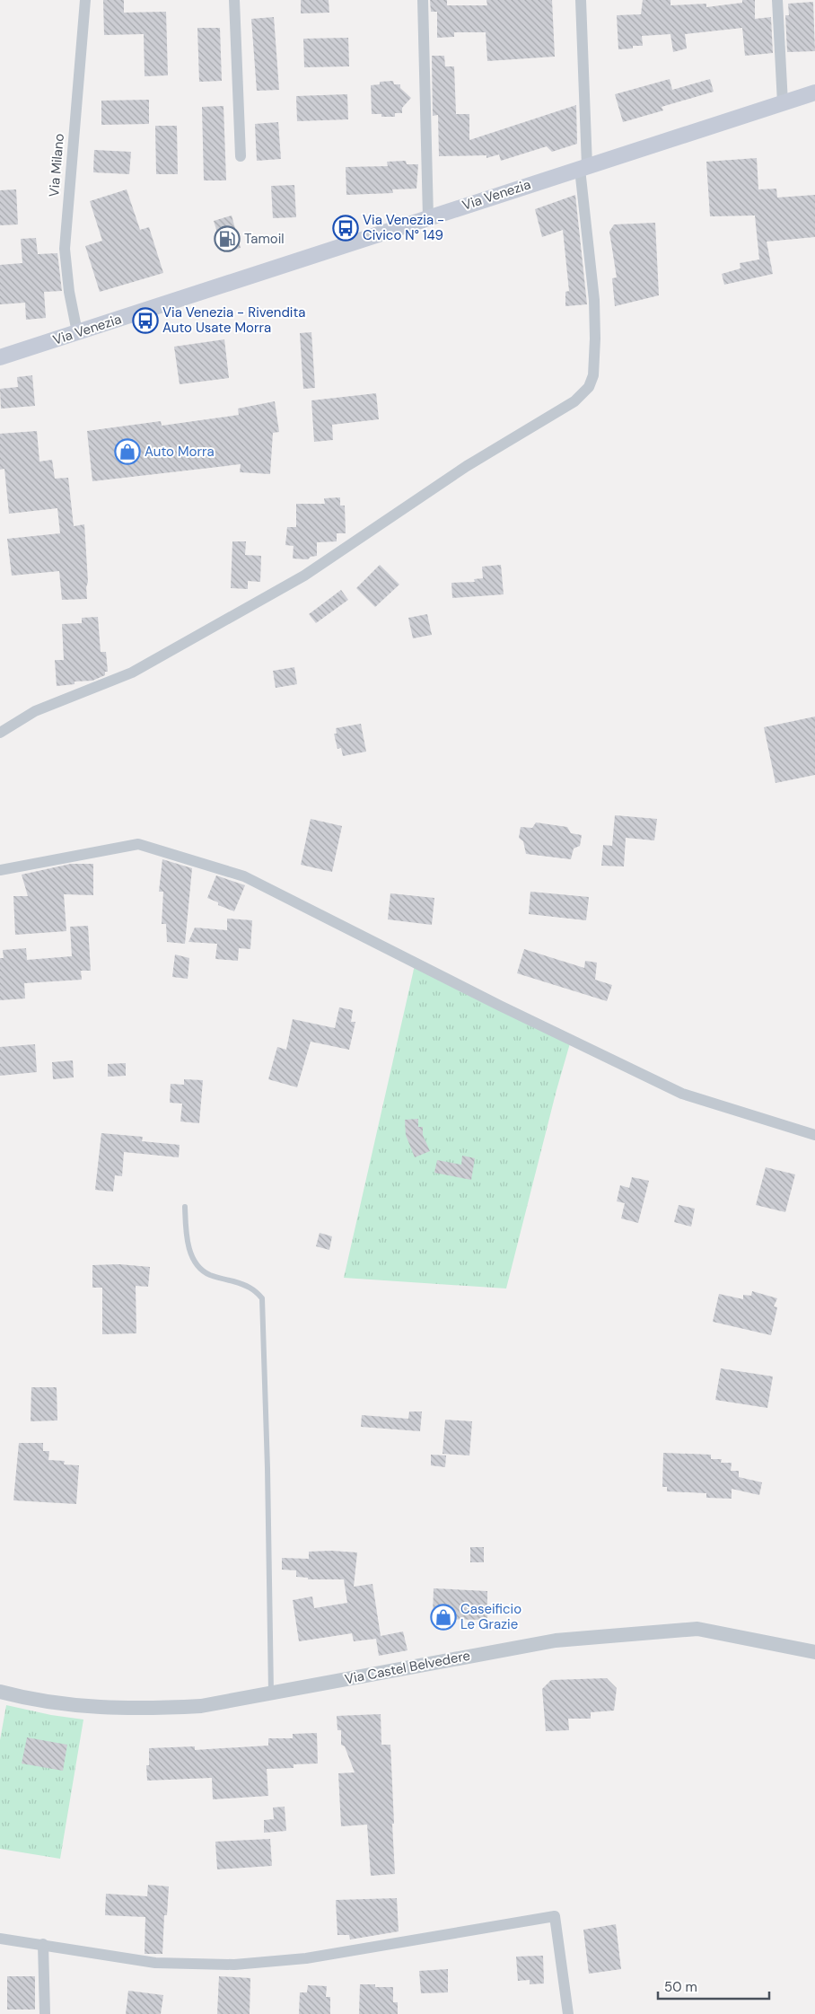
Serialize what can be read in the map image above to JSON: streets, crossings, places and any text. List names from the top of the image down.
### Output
{
  "streets": {
    "main road": ["Via Venezia"],
    "street": ["Via Milano", "Via Castel Belvedere"]
  },
  "crossings": [
    ["Via Milano", "Via Venezia"]
  ],
  "places": {
    "bus stop": ["Via Venezia - Civico N° 149", "Via Venezia - Rivendita Auto Usate Morra"],
    "fuel station": ["Tamoil"],
    "shop": ["Auto Morra", "Caseificio Le Grazie"]
  },
  "scale_bar": "50 m"
}
